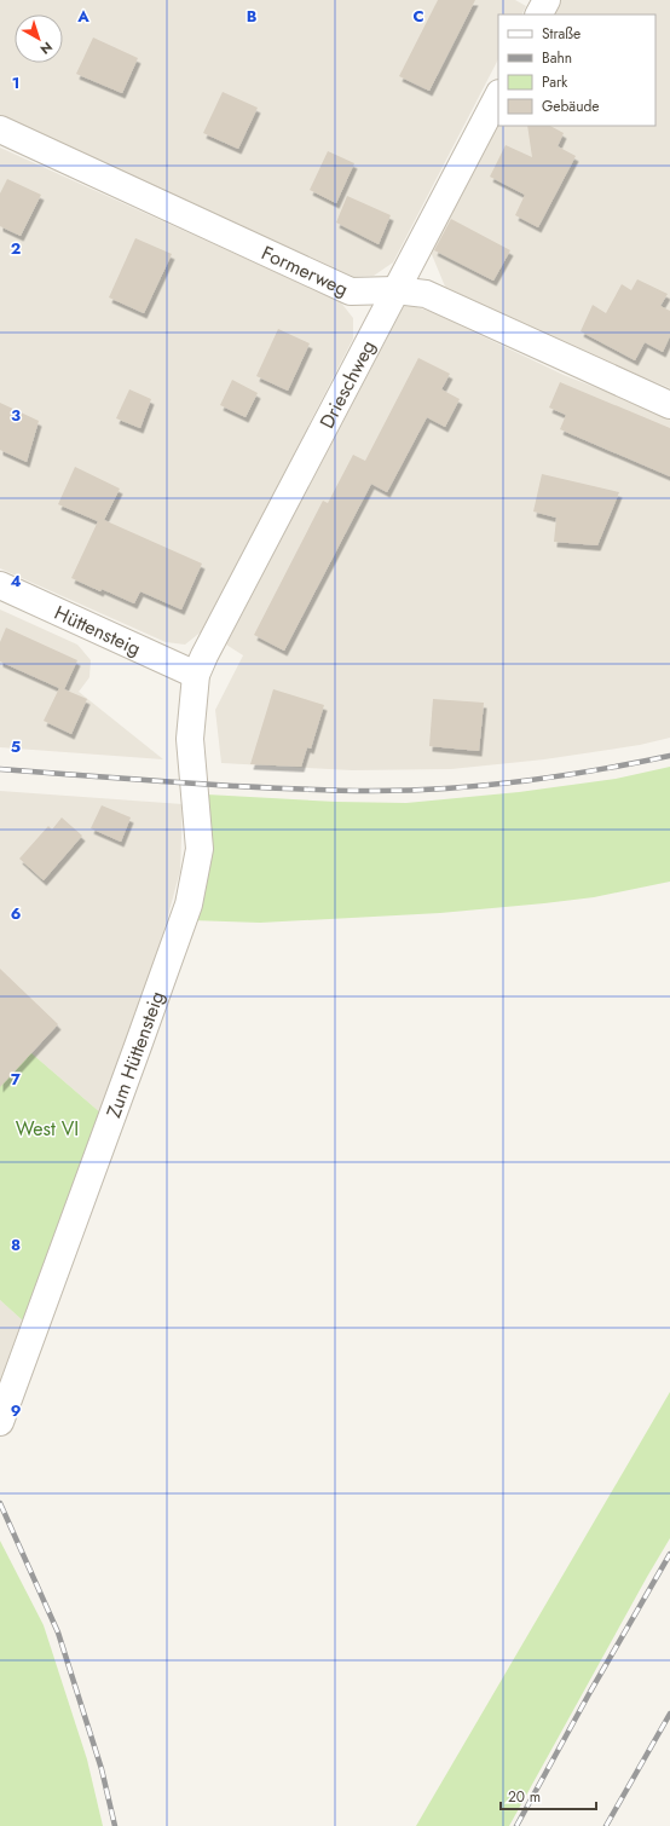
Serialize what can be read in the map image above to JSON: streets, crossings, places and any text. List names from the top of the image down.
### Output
{
  "streets": {
    "street": [
      "Formerweg",
      "Drieschweg",
      "Hüttensteig",
      "Zum Hüttensteig"
    ]
  },
  "crossings": [
    ["Formerweg", "Drieschweg"],
    ["Drieschweg", "Hüttensteig"],
    ["Drieschweg", "Zum Hüttensteig"],
    ["Hüttensteig", "Zum Hüttensteig"]
  ],
  "parks": ["West VI"],
  "legend": [
    "Straße",
    "Bahn",
    "Park",
    "Gebäude"
  ],
  "scale_bar": "20 m",
  "north": "bottom right",
  "grid": {
    "columns": ["A", "B", "C"],
    "rows": [
      "1",
      "2",
      "3",
      "4",
      "5",
      "6",
      "7",
      "8",
      "9"
    ]
  }
}
